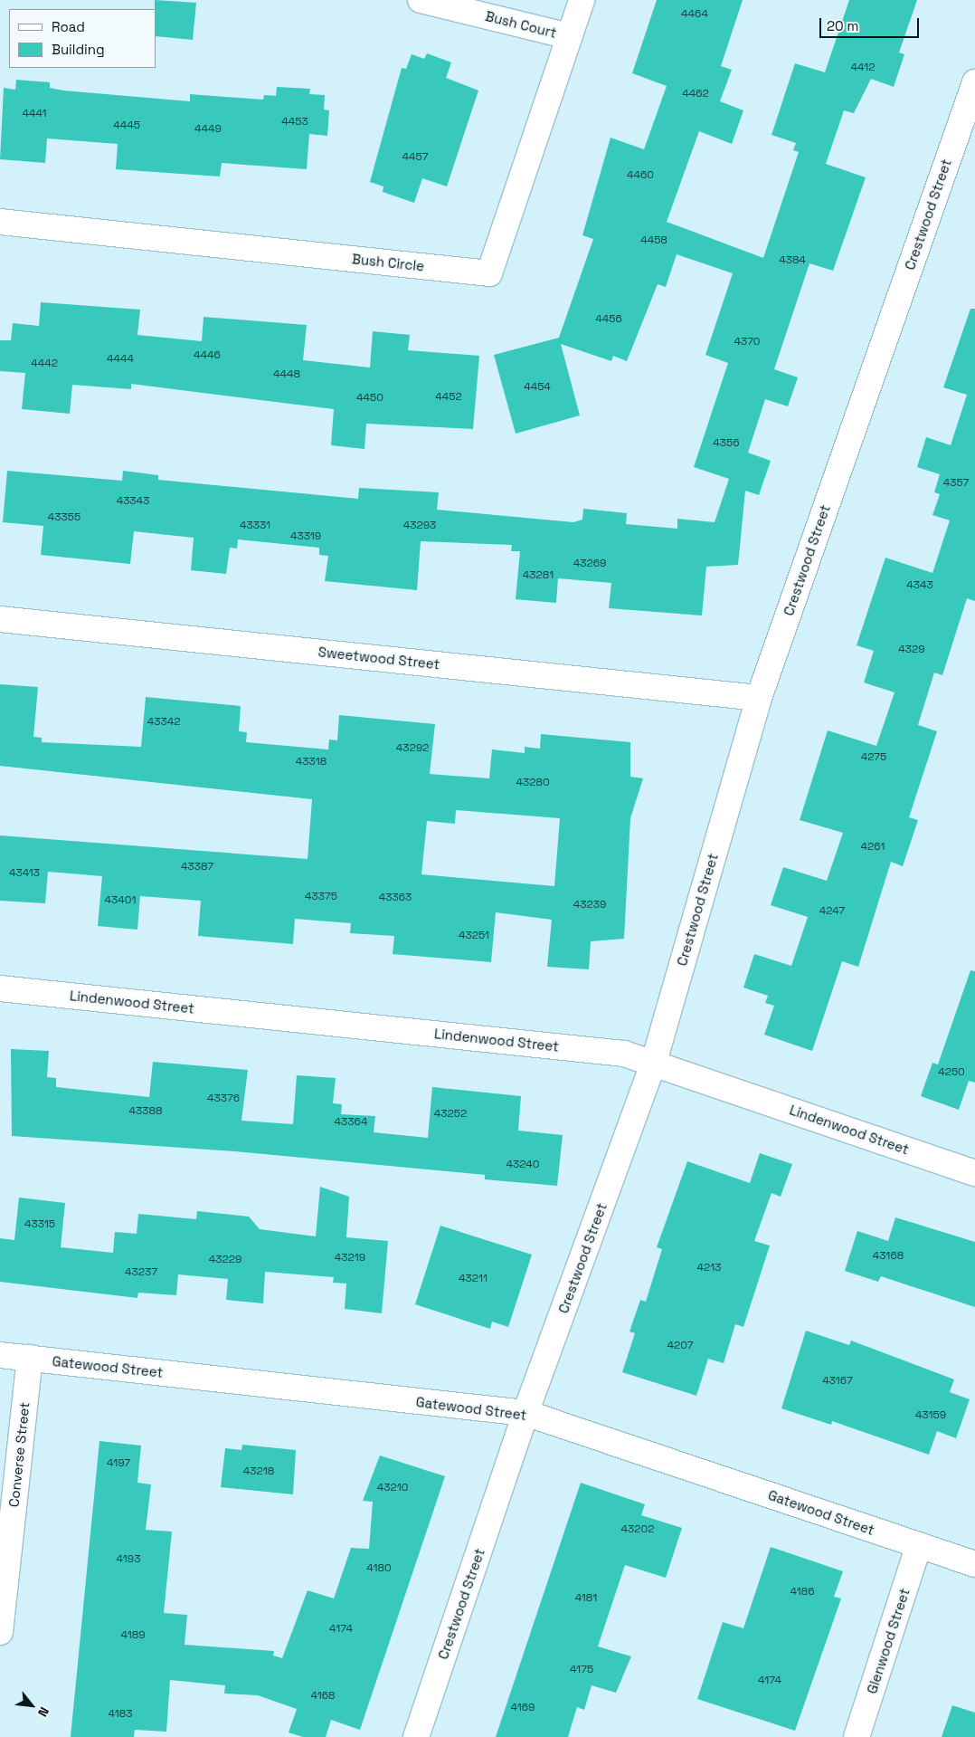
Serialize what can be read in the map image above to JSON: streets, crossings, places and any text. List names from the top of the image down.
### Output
{
  "streets": {
    "street": [
      "Bush Court",
      "Crestwood Street",
      "Bush Circle",
      "Sweetwood Street",
      "Lindenwood Street",
      "Gatewood Street",
      "Converse Street",
      "Glenwood Street"
    ]
  },
  "crossings": [
    ["Bush Court", "Bush Circle"],
    ["Crestwood Street", "Sweetwood Street"],
    ["Crestwood Street", "Lindenwood Street"],
    ["Crestwood Street", "Gatewood Street"],
    ["Gatewood Street", "Converse Street"],
    ["Gatewood Street", "Glenwood Street"]
  ],
  "house_numbers": [
    "4464",
    "4412",
    "4462",
    "4441",
    "4453",
    "4445",
    "4449",
    "4457",
    "4460",
    "4458",
    "4384",
    "4456",
    "4370",
    "4446",
    "4444",
    "4442",
    "4448",
    "4454",
    "4452",
    "4450",
    "4356",
    "4357",
    "43343",
    "43355",
    "43331",
    "43293",
    "43319",
    "43269",
    "43281",
    "4343",
    "4329",
    "43342",
    "43292",
    "4275",
    "43318",
    "43280",
    "4261",
    "43387",
    "43413",
    "43375",
    "43363",
    "43401",
    "43239",
    "4247",
    "43251",
    "4250",
    "43376",
    "43388",
    "43252",
    "43364",
    "43240",
    "43315",
    "43168",
    "43219",
    "43229",
    "4213",
    "43237",
    "43211",
    "4207",
    "43167",
    "43159",
    "4197",
    "43218",
    "43210",
    "43202",
    "4193",
    "4180",
    "4186",
    "4181",
    "4174",
    "4189",
    "4175",
    "4174",
    "4168",
    "4169",
    "4183"
  ],
  "legend": ["Road", "Building"],
  "scale_bar": "20 m",
  "north": "bottom right"
}
